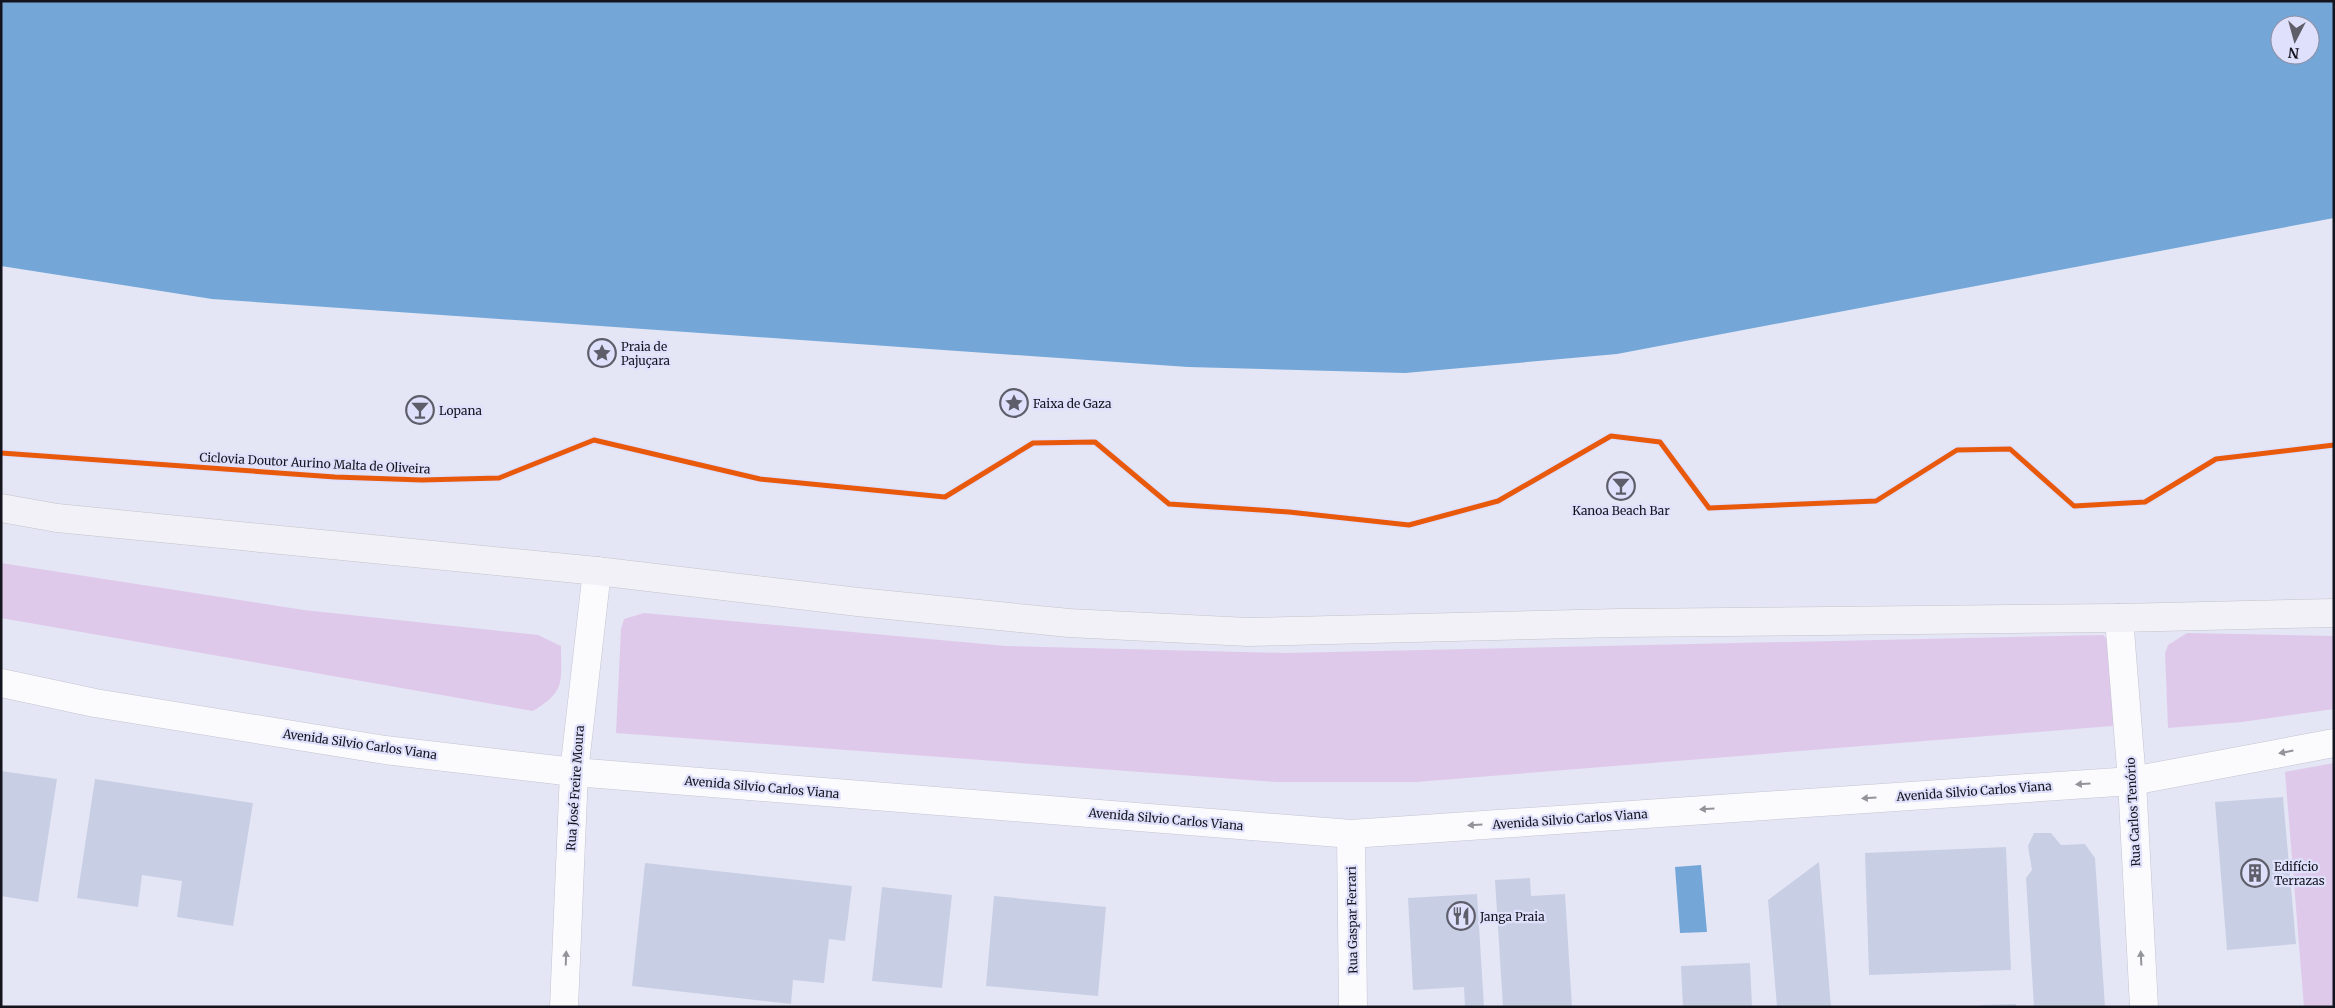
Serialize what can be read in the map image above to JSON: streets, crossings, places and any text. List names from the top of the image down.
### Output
{
  "streets": {
    "street": [
      "Avenida Silvio Carlos Viana",
      "Rua José Freire Moura",
      "Rua Carlos Tenório",
      "Rua Gaspar Ferrari"
    ],
    "cycle path": ["Ciclovia Doutor Aurino Malta de Oliveira"]
  },
  "crossings": [
    ["Avenida Silvio Carlos Viana", "Rua José Freire Moura"],
    ["Avenida Silvio Carlos Viana", "Rua Carlos Tenório"],
    ["Avenida Silvio Carlos Viana", "Rua Gaspar Ferrari"]
  ],
  "one_way": ["Avenida Silvio Carlos Viana", "Rua José Freire Moura", "Rua Carlos Tenório"],
  "places": {
    "place": ["Praia de Pajuçara", "Faixa de Gaza"],
    "bar": ["Lopana", "Kanoa Beach Bar"],
    "building": ["Edifício Terrazas"],
    "restaurant": ["Janga Praia"]
  },
  "north": "bottom"
}
